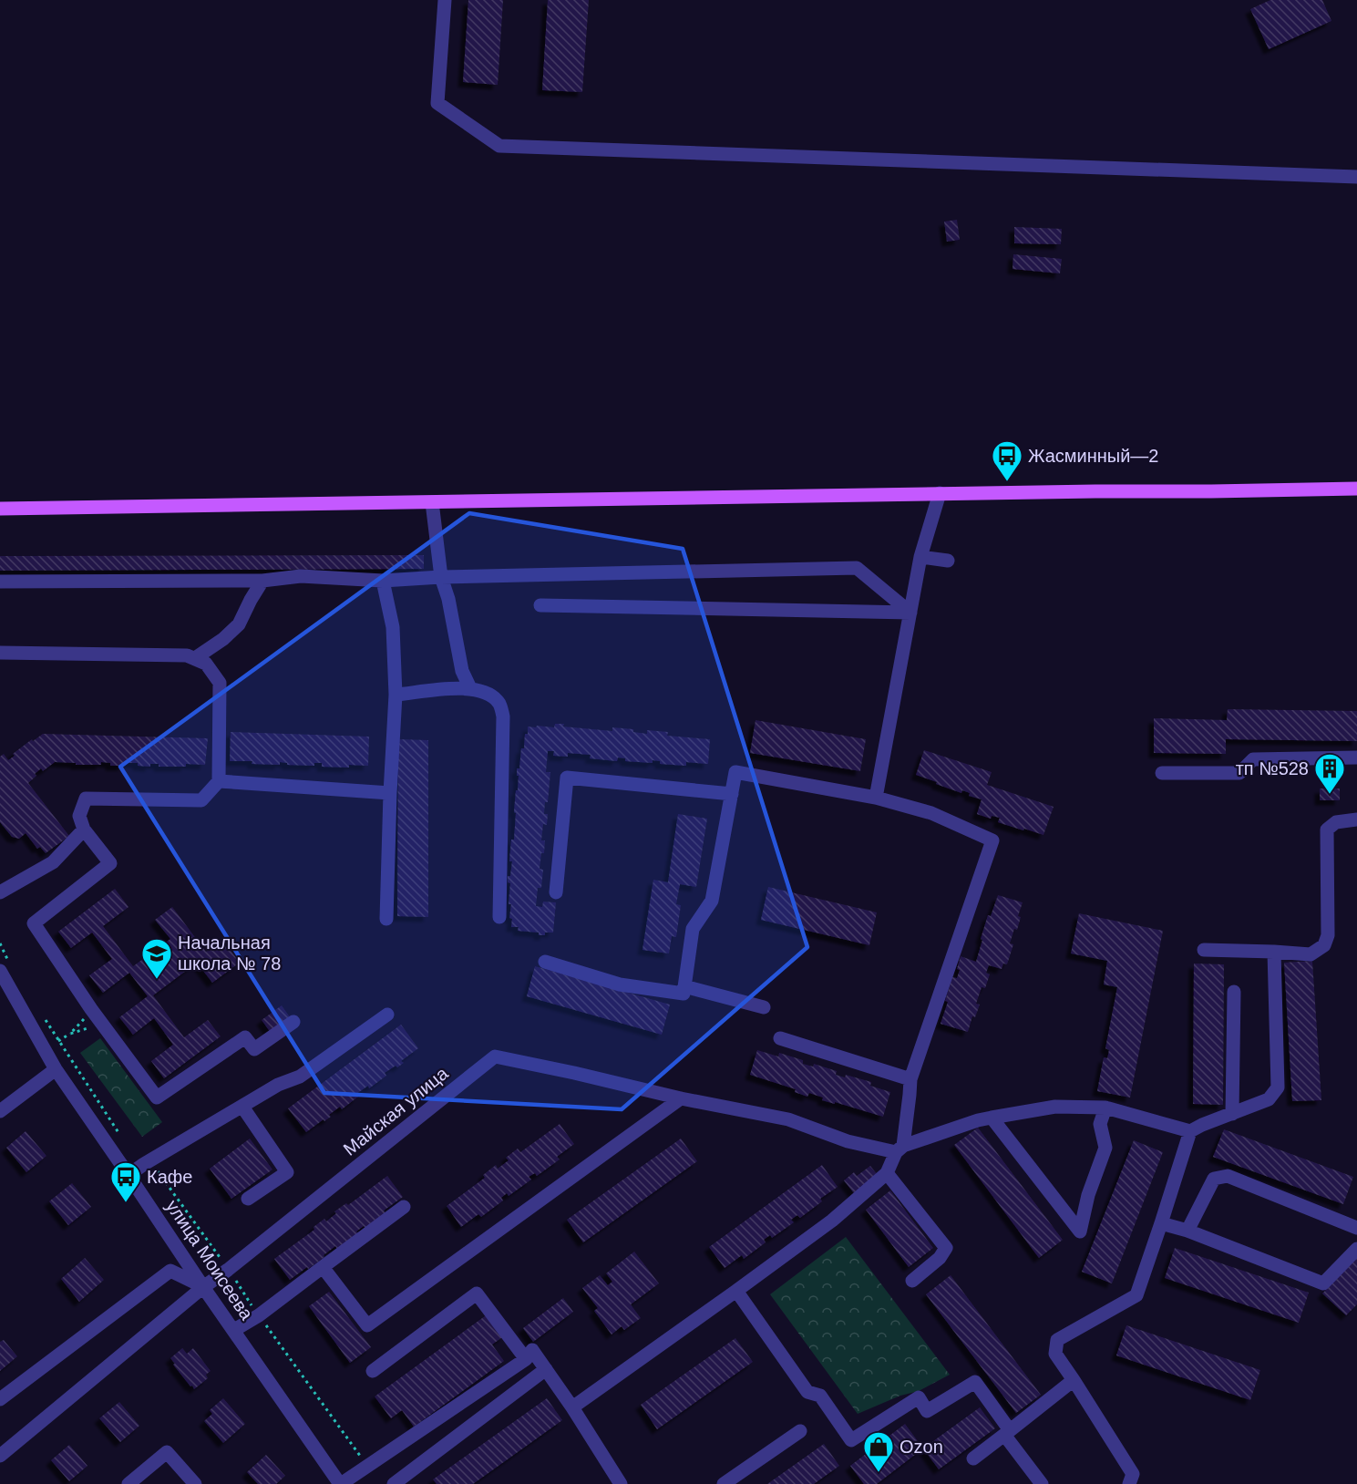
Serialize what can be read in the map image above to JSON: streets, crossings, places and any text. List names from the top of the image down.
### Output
{
  "streets": {
    "street": ["Майская улица", "улица Моисеева"]
  },
  "crossings": [
    ["Майская улица", "улица Моисеева"]
  ],
  "places": {
    "bus stop": ["Жасминный—2", "Кафе"],
    "building": ["тп №528"],
    "school or university": ["Начальная школа № 78"],
    "shop": ["Ozon"]
  }
}
